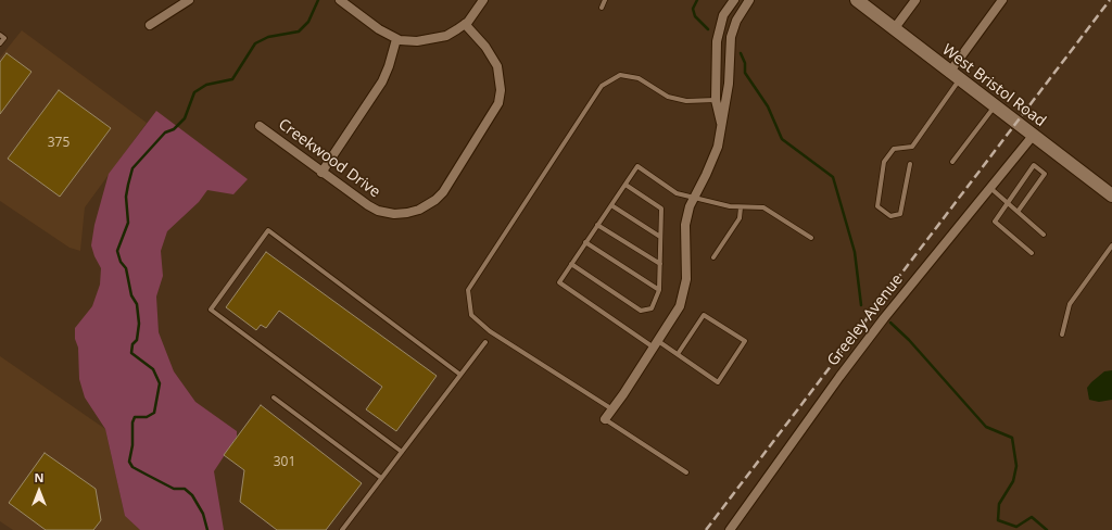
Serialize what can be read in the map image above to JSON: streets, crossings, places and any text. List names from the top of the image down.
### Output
{
  "streets": {
    "main road": ["West Bristol Road"],
    "street": ["Creekwood Drive", "Greeley Avenue"]
  },
  "crossings": [
    ["West Bristol Road", "Greeley Avenue"]
  ],
  "house_numbers": ["375", "301"],
  "north": "top"
}
